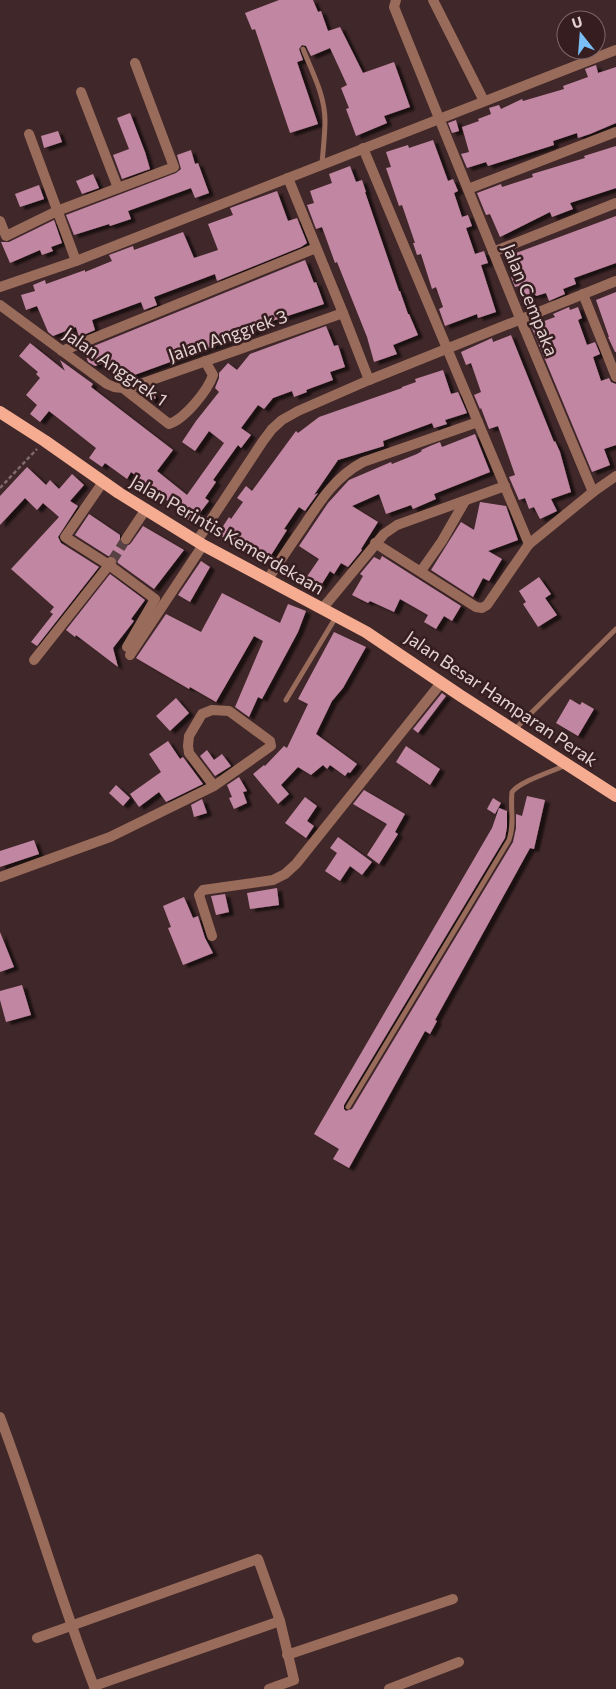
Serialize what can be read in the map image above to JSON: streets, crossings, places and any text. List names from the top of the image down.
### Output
{
  "streets": {
    "main road": ["Jalan Perintis Kemerdekaan", "Jalan Besar Hamparan Perak"],
    "street": ["Jalan Cempaka", "Jalan Anggrek 3", "Jalan Anggrek 1"]
  },
  "crossings": [
    ["Jalan Anggrek 3", "Jalan Anggrek 1"],
    ["Jalan Perintis Kemerdekaan", "Jalan Besar Hamparan Perak"]
  ],
  "north": "top"
}
